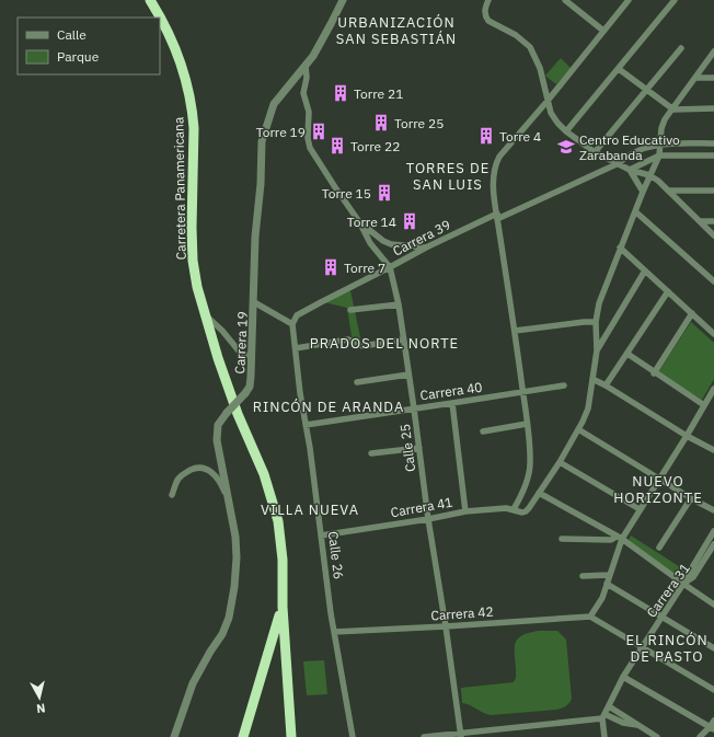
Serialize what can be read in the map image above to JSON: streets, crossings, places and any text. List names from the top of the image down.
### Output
{
  "streets": {
    "highway": ["Carretera Panamericana"],
    "street": [
      "Carrera 39",
      "Carrera 19",
      "Carrera 40",
      "Calle 25",
      "Carrera 41",
      "Calle 26",
      "Carrera 31",
      "Carrera 42"
    ]
  },
  "crossings": [
    ["Carrera 39", "Calle 25"],
    ["Carrera 39", "Calle 26"],
    ["Carrera 40", "Calle 25"],
    ["Carrera 40", "Calle 26"],
    ["Calle 25", "Carrera 41"],
    ["Calle 25", "Carrera 42"],
    ["Carrera 41", "Calle 26"],
    ["Calle 26", "Carrera 42"]
  ],
  "districts": [
    "URBANIZACIÓN SAN SEBASTIÁN",
    "TORRES DE SAN LUIS",
    "PRADOS DEL NORTE",
    "RINCÓN DE ARANDA",
    "NUEVO HORIZONTE",
    "VILLA NUEVA",
    "EL RINCÓN DE PASTO"
  ],
  "places": {
    "building": [
      "Torre 21",
      "Torre 25",
      "Torre 19",
      "Torre 4",
      "Torre 22",
      "Torre 15",
      "Torre 14",
      "Torre 7"
    ],
    "school or university": ["Centro Educativo Zarabanda"]
  },
  "legend": ["Calle", "Parque"],
  "north": "bottom"
}
